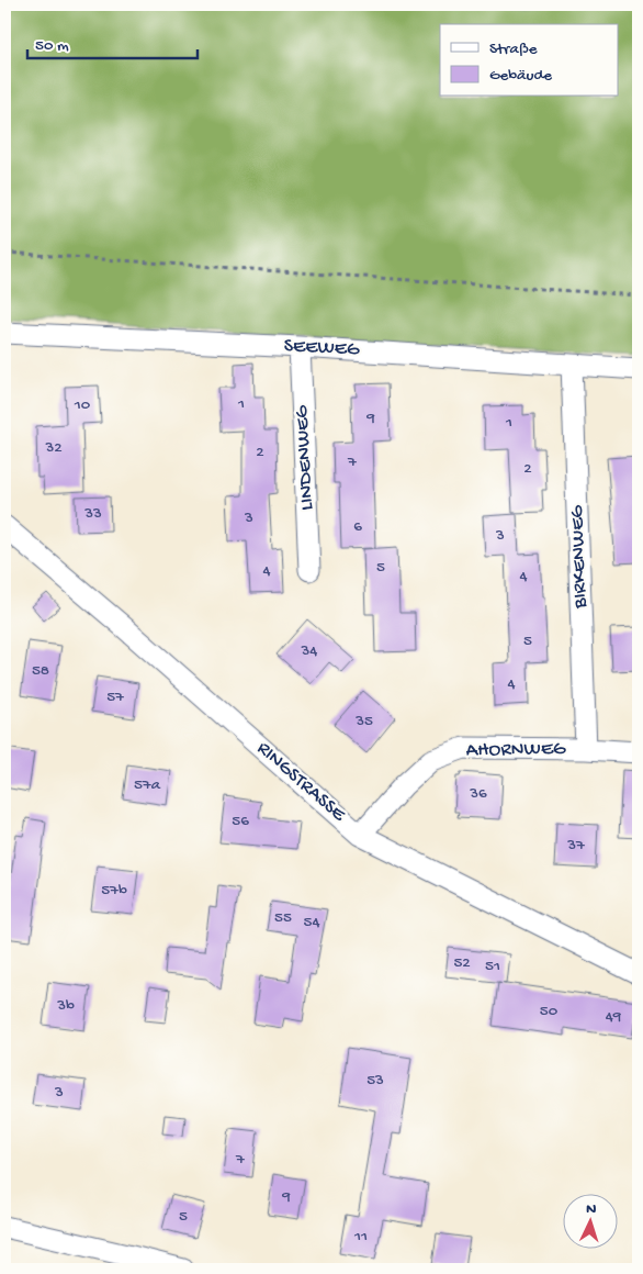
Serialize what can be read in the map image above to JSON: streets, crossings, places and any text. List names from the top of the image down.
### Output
{
  "streets": {
    "street": [
      "SEEWEG",
      "LINDENWEG",
      "BIRKENWEG",
      "AHORNWEG",
      "RINGSTRASSE"
    ]
  },
  "crossings": [
    ["SEEWEG", "LINDENWEG"],
    ["SEEWEG", "BIRKENWEG"],
    ["BIRKENWEG", "AHORNWEG"],
    ["AHORNWEG", "RINGSTRASSE"]
  ],
  "house_numbers": [
    "1",
    "10",
    "9",
    "1",
    "32",
    "2",
    "7",
    "2",
    "33",
    "3",
    "6",
    "3",
    "5",
    "4",
    "4",
    "5",
    "34",
    "58",
    "4",
    "57",
    "35",
    "57a",
    "36",
    "56",
    "37",
    "57b",
    "55",
    "54",
    "52",
    "51",
    "3b",
    "50",
    "49",
    "53",
    "3",
    "7",
    "9",
    "5",
    "11"
  ],
  "legend": ["Straße", "Gebäude"],
  "scale_bar": "50 m",
  "north": "top"
}
